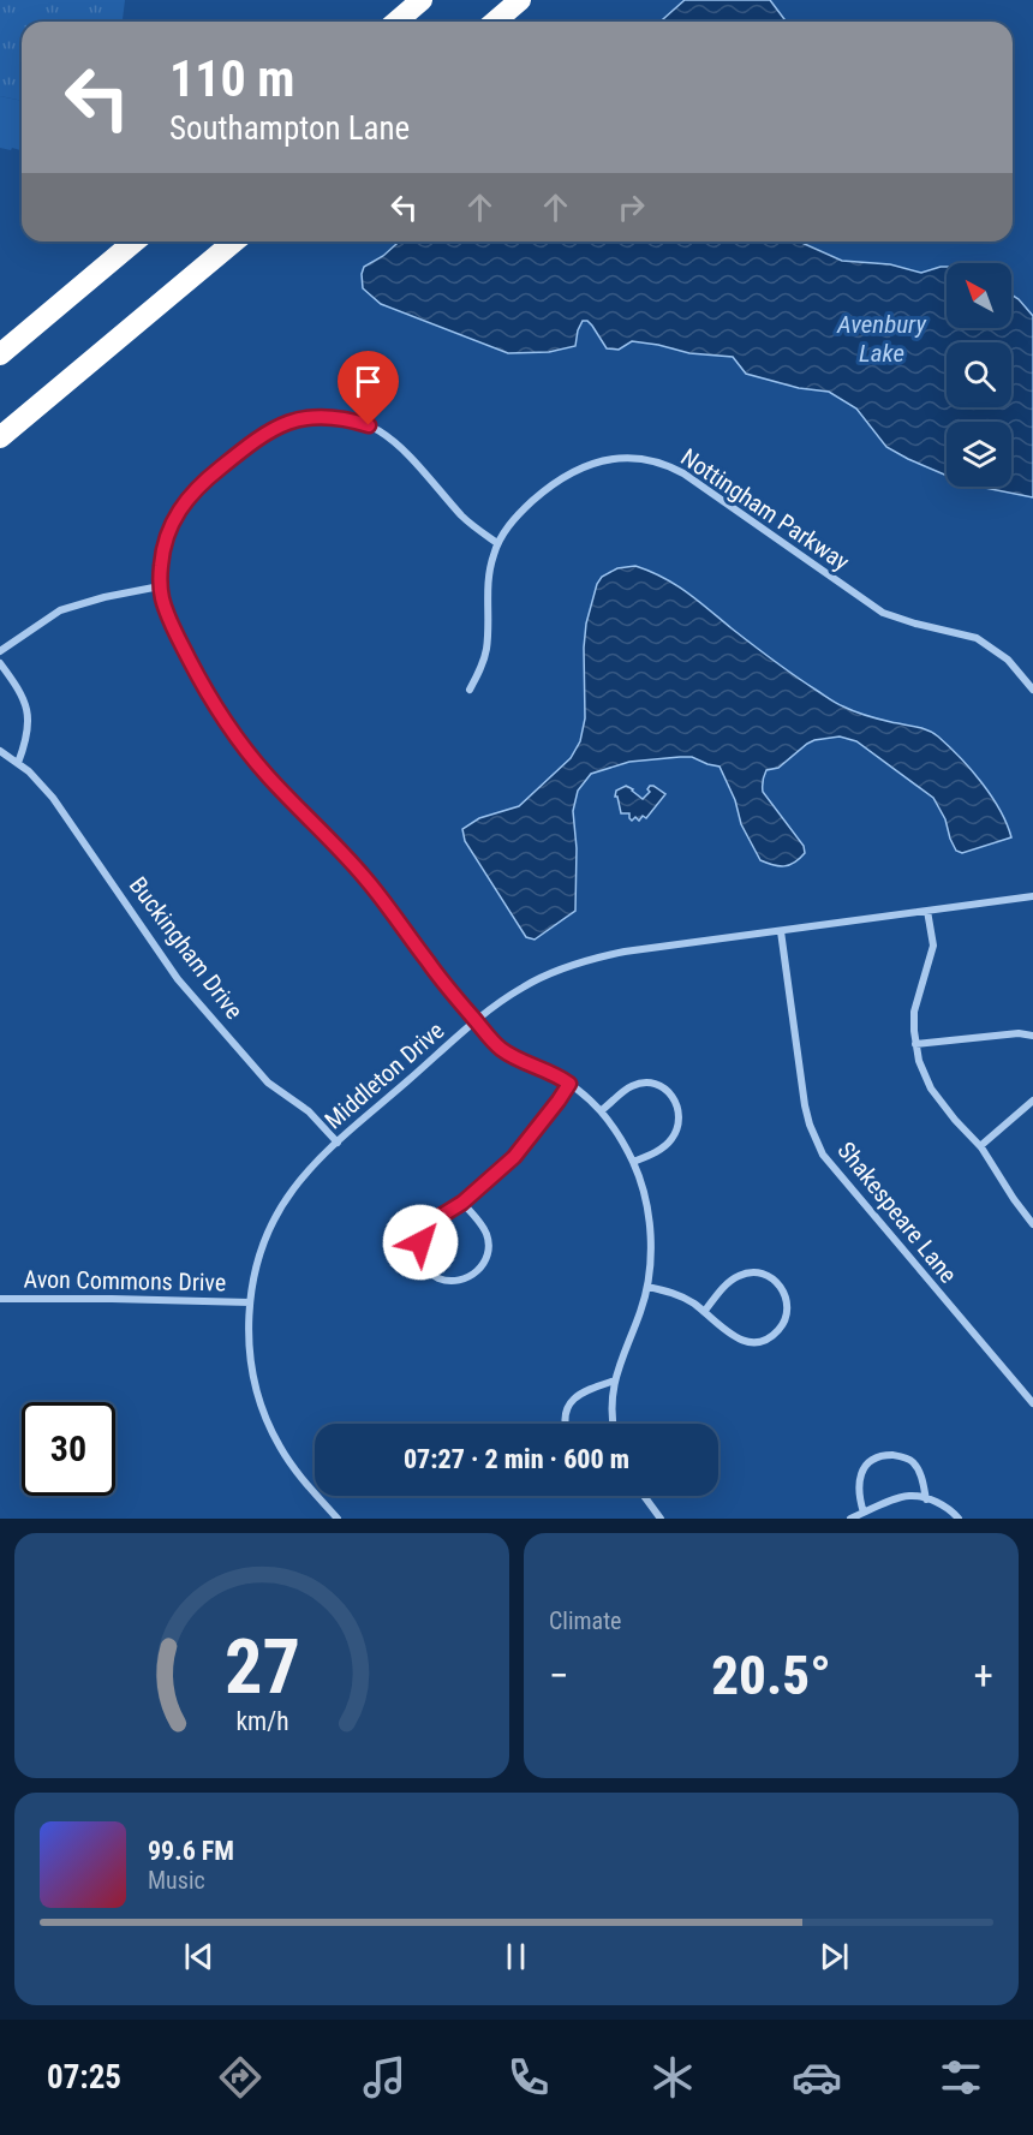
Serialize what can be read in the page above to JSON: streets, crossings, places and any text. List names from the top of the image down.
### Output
{
  "streets": {
    "street": [
      "Nottingham Parkway",
      "Buckingham Drive",
      "Middleton Drive",
      "Shakespeare Lane",
      "Avon Commons Drive"
    ]
  },
  "crossings": [
    ["Buckingham Drive", "Middleton Drive"],
    ["Middleton Drive", "Shakespeare Lane"],
    ["Middleton Drive", "Avon Commons Drive"]
  ],
  "water": ["Avenbury Lake"],
  "north": "top left",
  "page": {
    "turn": ["110 m", "Southampton Lane"],
    "limit": "30",
    "trip": "07:27 · 2 min · 600 m",
    "tile": "Climate",
    "heat": ["−", "20.5°", "+"],
    "song": ["99.6 FM", "Music"],
    "tabs": "07:25",
    "gauge": ["27", "km/h"]
  }
}
